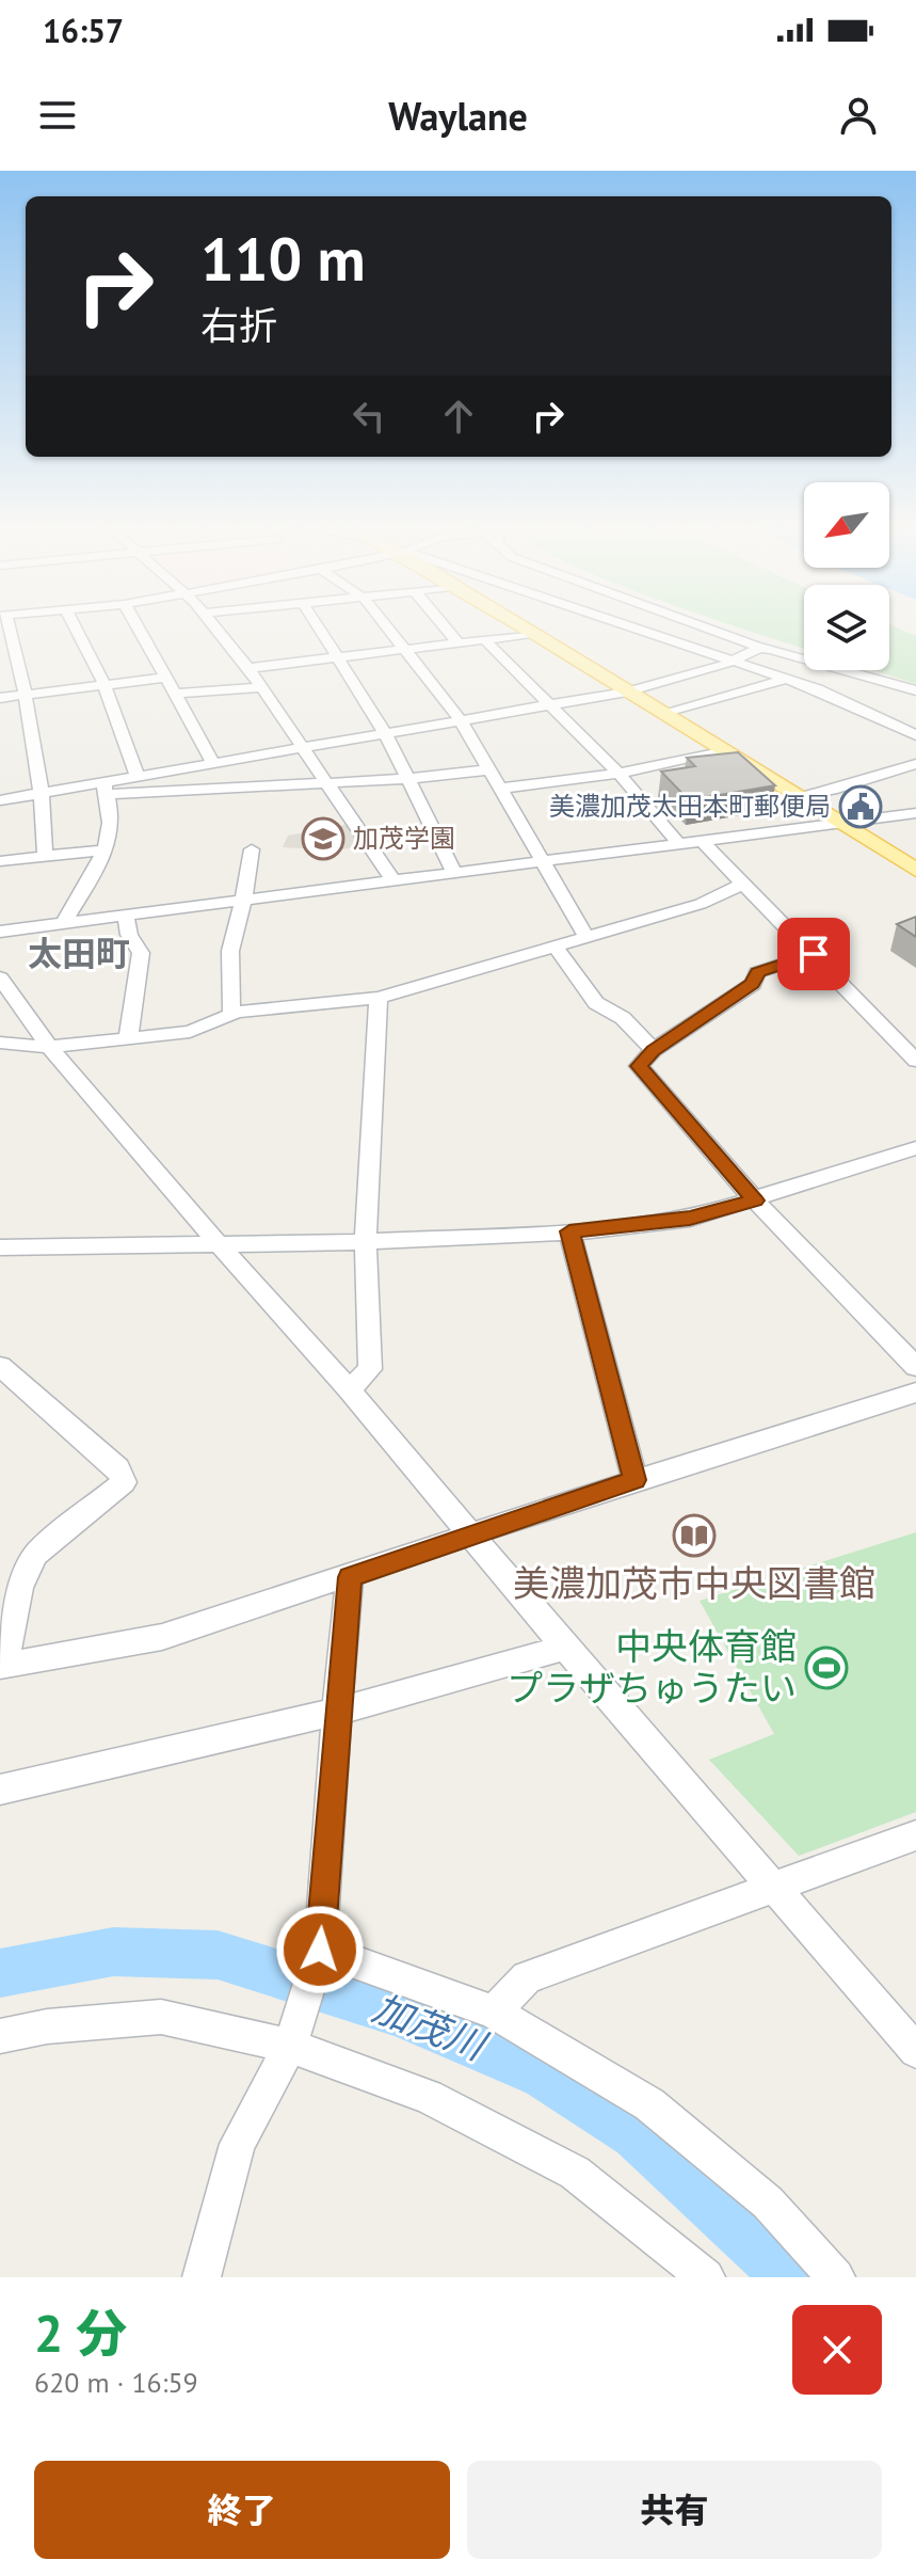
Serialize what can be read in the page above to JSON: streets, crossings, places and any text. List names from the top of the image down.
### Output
{
  "districts": ["太田町"],
  "water": ["加茂川"],
  "places": {
    "public building": ["美濃加茂太田本町郵便局"],
    "school or university": ["加茂学園"],
    "library": ["美濃加茂市中央図書館"],
    "sports": ["中央体育館 プラザちゅうたい"]
  },
  "north": "bottom left",
  "page": {
    "status": "16:57",
    "header": "Waylane",
    "turn": ["110 m", "右折"],
    "heading": ["2 分", "620 m · 16:59"],
    "buttons": ["終了", "共有"]
  }
}
